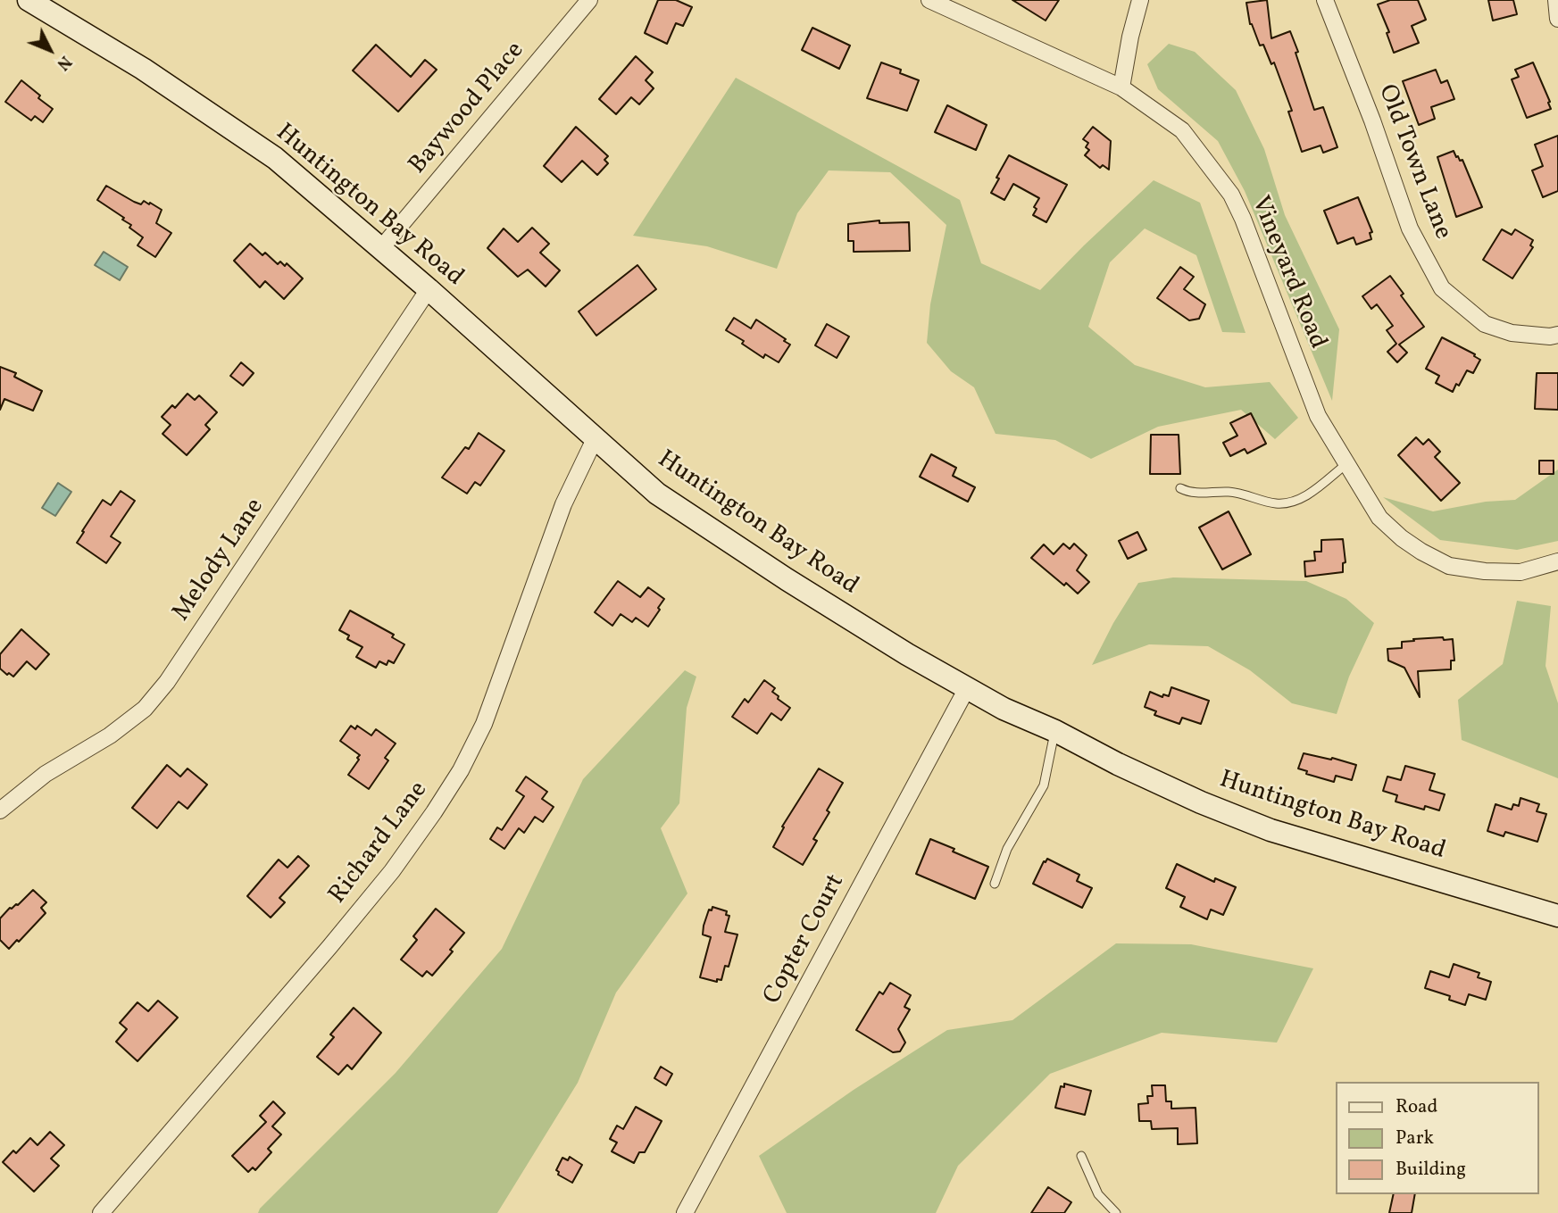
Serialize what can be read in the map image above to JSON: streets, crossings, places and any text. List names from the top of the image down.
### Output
{
  "streets": {
    "street": [
      "Baywood Place",
      "Old Town Lane",
      "Huntington Bay Road",
      "Vineyard Road",
      "Melody Lane",
      "Richard Lane",
      "Copter Court"
    ]
  },
  "crossings": [
    ["Baywood Place", "Huntington Bay Road"],
    ["Huntington Bay Road", "Melody Lane"],
    ["Huntington Bay Road", "Richard Lane"],
    ["Huntington Bay Road", "Copter Court"]
  ],
  "legend": ["Road", "Park", "Building"],
  "north": "bottom right"
}
